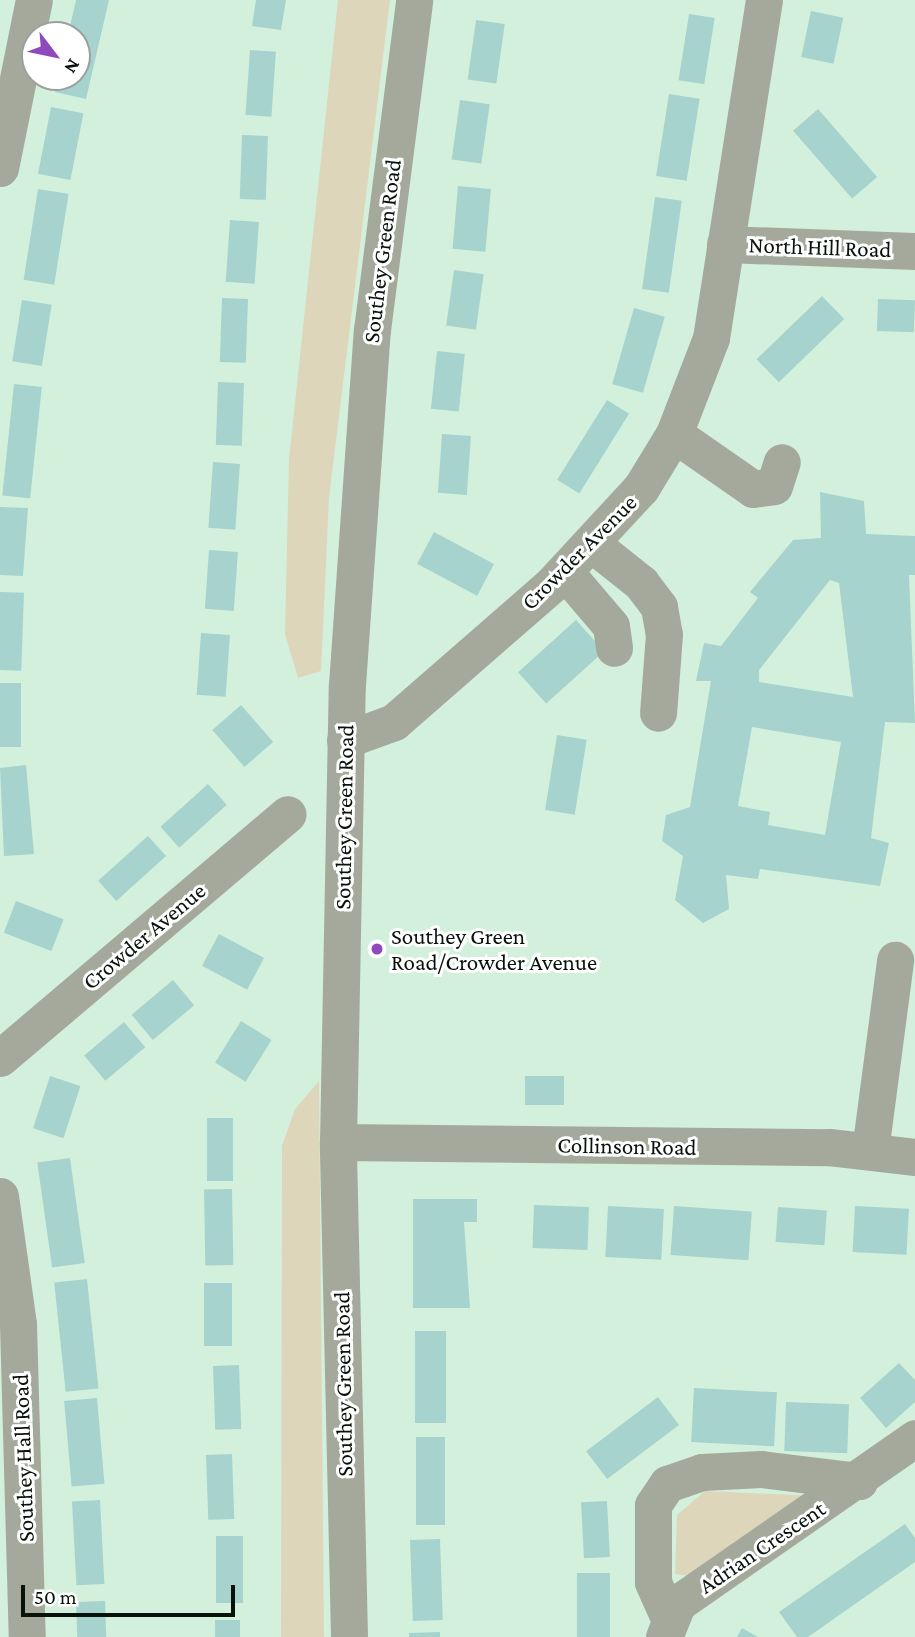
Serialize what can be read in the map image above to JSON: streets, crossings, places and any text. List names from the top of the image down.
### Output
{
  "streets": {
    "street": [
      "North Hill Road",
      "Southey Green Road",
      "Crowder Avenue",
      "Collinson Road",
      "Southey Hall Road",
      "Adrian Crescent"
    ]
  },
  "crossings": [
    ["North Hill Road", "Crowder Avenue"],
    ["Southey Green Road", "Crowder Avenue"],
    ["Southey Green Road", "Collinson Road"]
  ],
  "places": ["Southey Green Road/Crowder Avenue"],
  "scale_bar": "50 m",
  "north": "bottom right"
}
